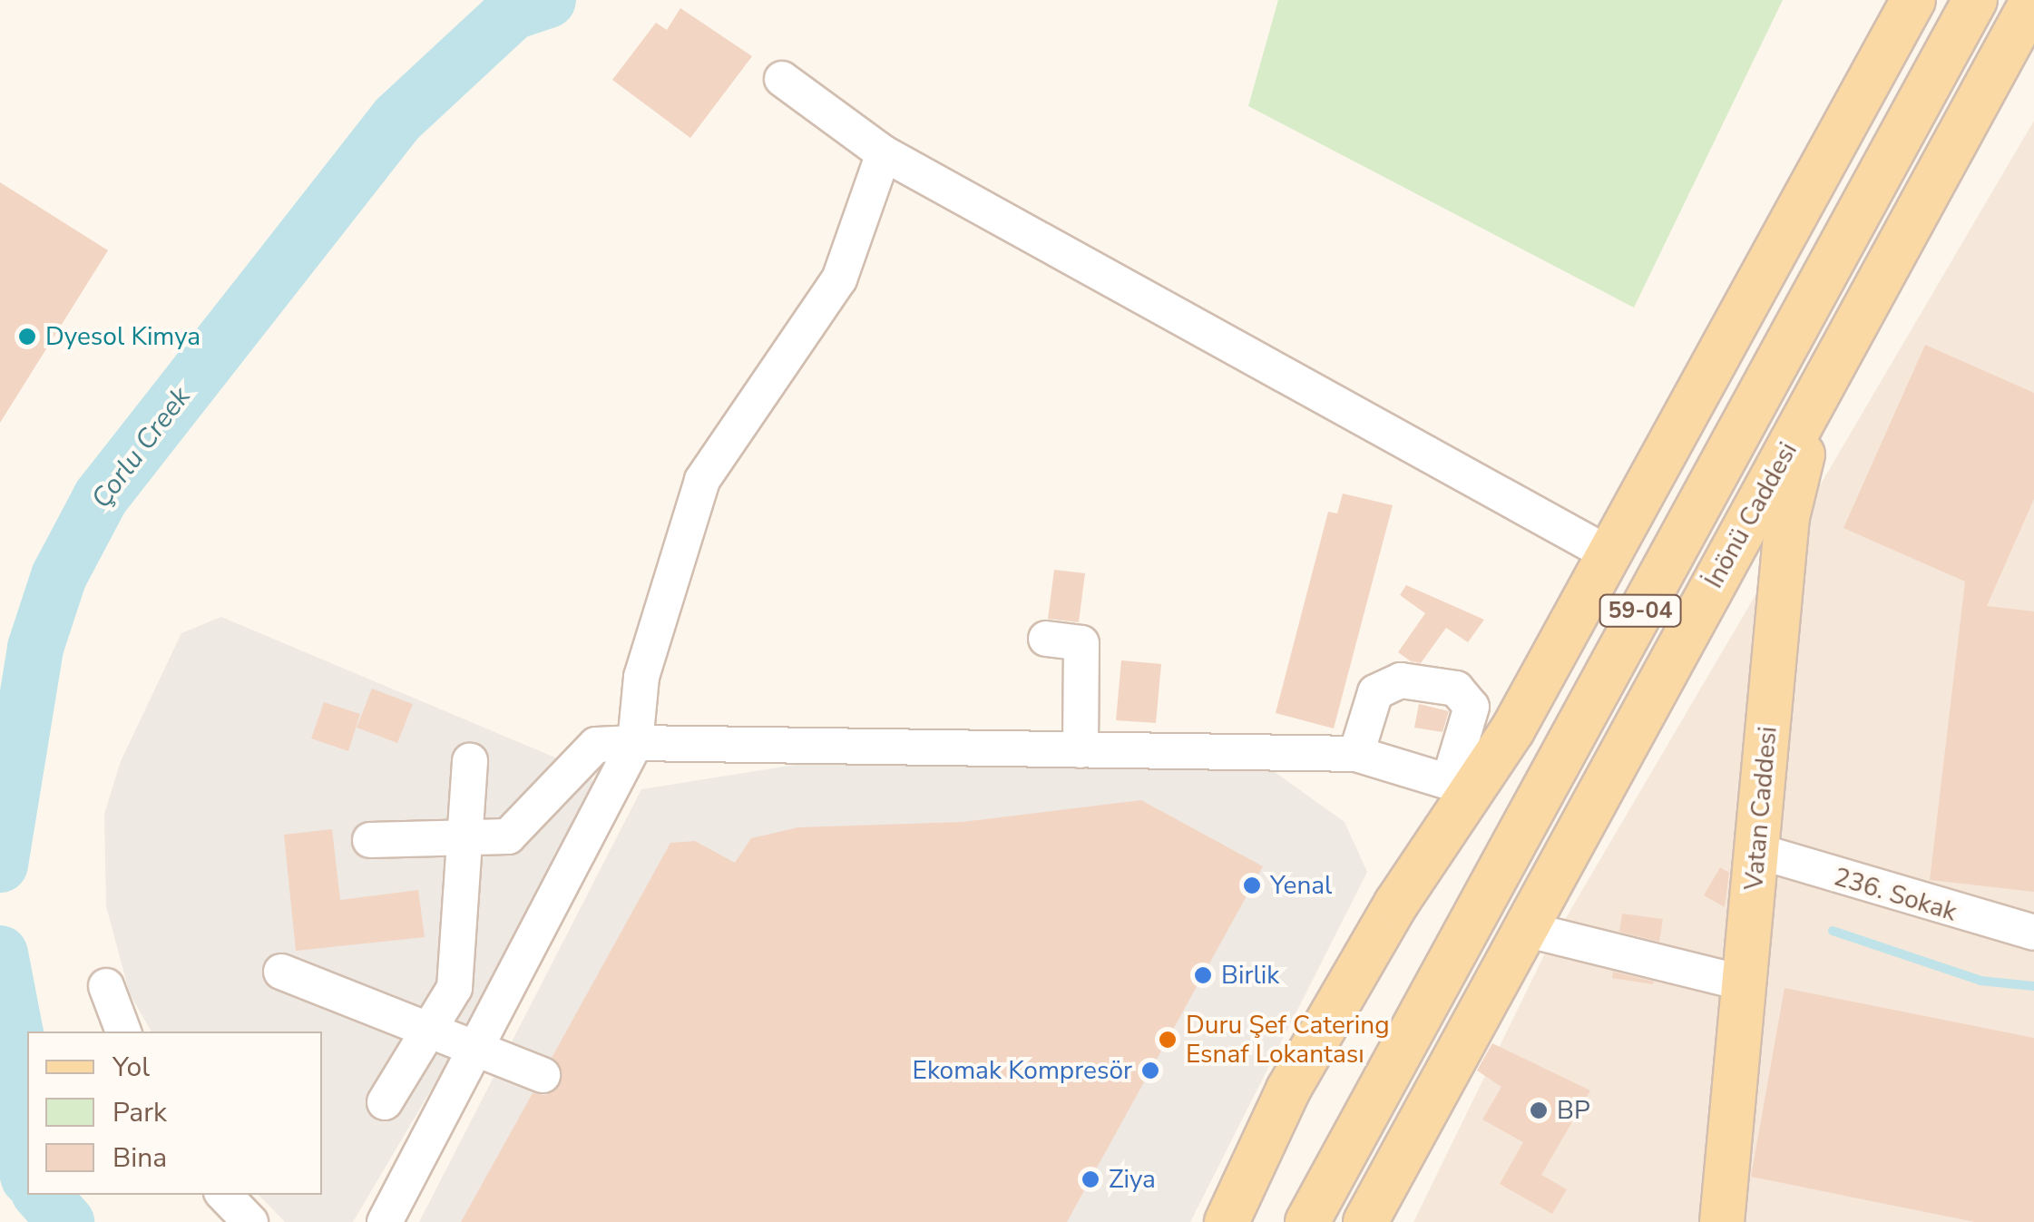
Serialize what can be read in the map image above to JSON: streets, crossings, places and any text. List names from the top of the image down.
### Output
{
  "streets": {
    "main road": ["İnönü Caddesi", "59-04", "Vatan Caddesi"],
    "street": ["236. Sokak"]
  },
  "crossings": [
    ["İnönü Caddesi", "Vatan Caddesi"],
    ["Vatan Caddesi", "236. Sokak"]
  ],
  "water": ["Çorlu Creek"],
  "places": [
    "Dyesol Kimya",
    "Yenal",
    "Birlik",
    "Duru Şef Catering Esnaf Lokantası",
    "Ekomak Kompresör",
    "BP",
    "Ziya"
  ],
  "legend": ["Yol", "Park", "Bina"]
}
